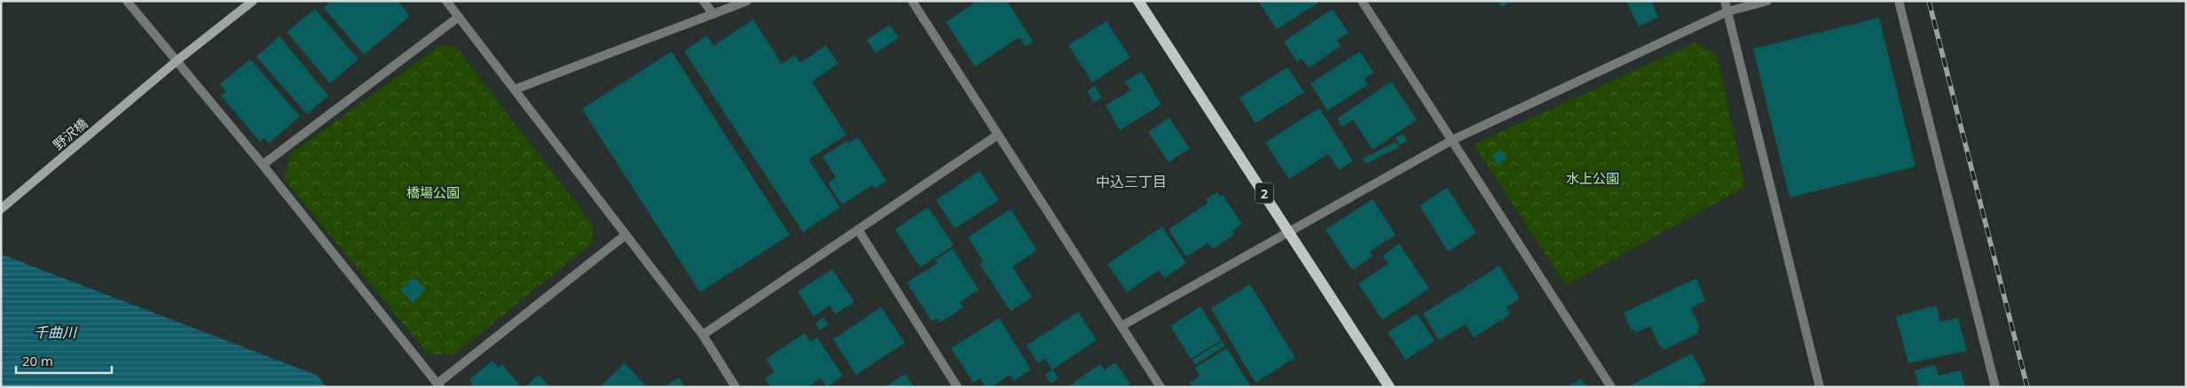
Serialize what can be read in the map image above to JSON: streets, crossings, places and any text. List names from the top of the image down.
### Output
{
  "streets": {
    "main road": ["野沢橋", "2"]
  },
  "districts": ["中込三丁目"],
  "water": ["千曲川"],
  "parks": ["水上公園", "橋場公園"],
  "scale_bar": "20 m"
}
